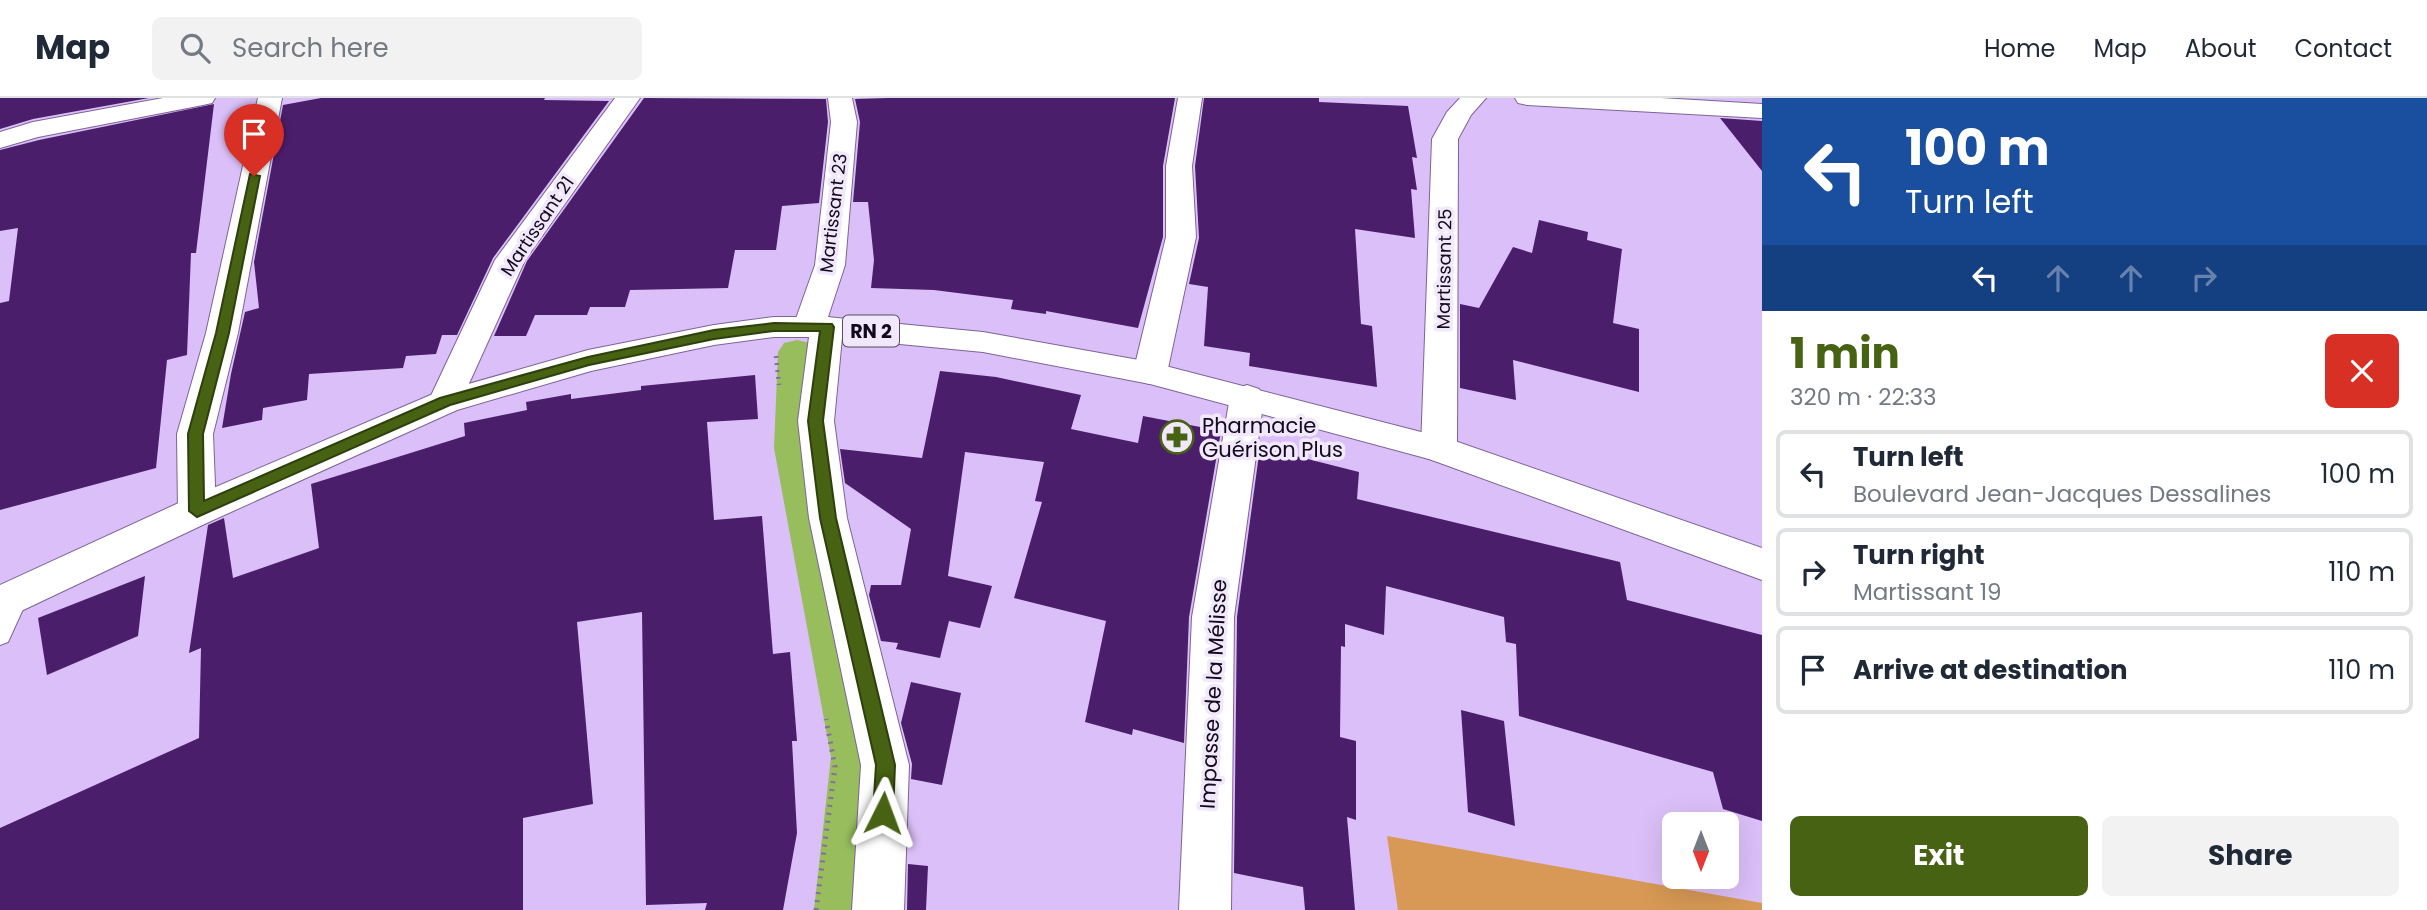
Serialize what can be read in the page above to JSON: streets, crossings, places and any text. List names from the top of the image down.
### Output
{
  "streets": {
    "street": [
      "Martissant 23",
      "Martissant 21",
      "Martissant 25",
      "RN 2",
      "Impasse de la Mélisse"
    ]
  },
  "crossings": [
    ["Martissant 23", "RN 2"],
    ["Martissant 21", "RN 2"],
    ["Martissant 25", "RN 2"],
    ["RN 2", "Impasse de la Mélisse"]
  ],
  "places": {
    "pharmacy": ["Pharmacie Guérison Plus"]
  },
  "north": "bottom",
  "page": {
    "header": "Map",
    "search": "Search here",
    "nav": [
      "Home",
      "Map",
      "About",
      "Contact"
    ],
    "turn": ["100 m", "Turn left"],
    "heading": ["1 min", "320 m · 22:33"],
    "list": [
      {
        "name": "Turn left",
        "note": "Boulevard Jean-Jacques Dessalines",
        "value": "100 m"
      },
      {
        "name": "Turn right",
        "note": "Martissant 19",
        "value": "110 m"
      },
      {
        "name": "Arrive at destination",
        "value": "110 m"
      }
    ],
    "buttons": ["Exit", "Share"]
  }
}
